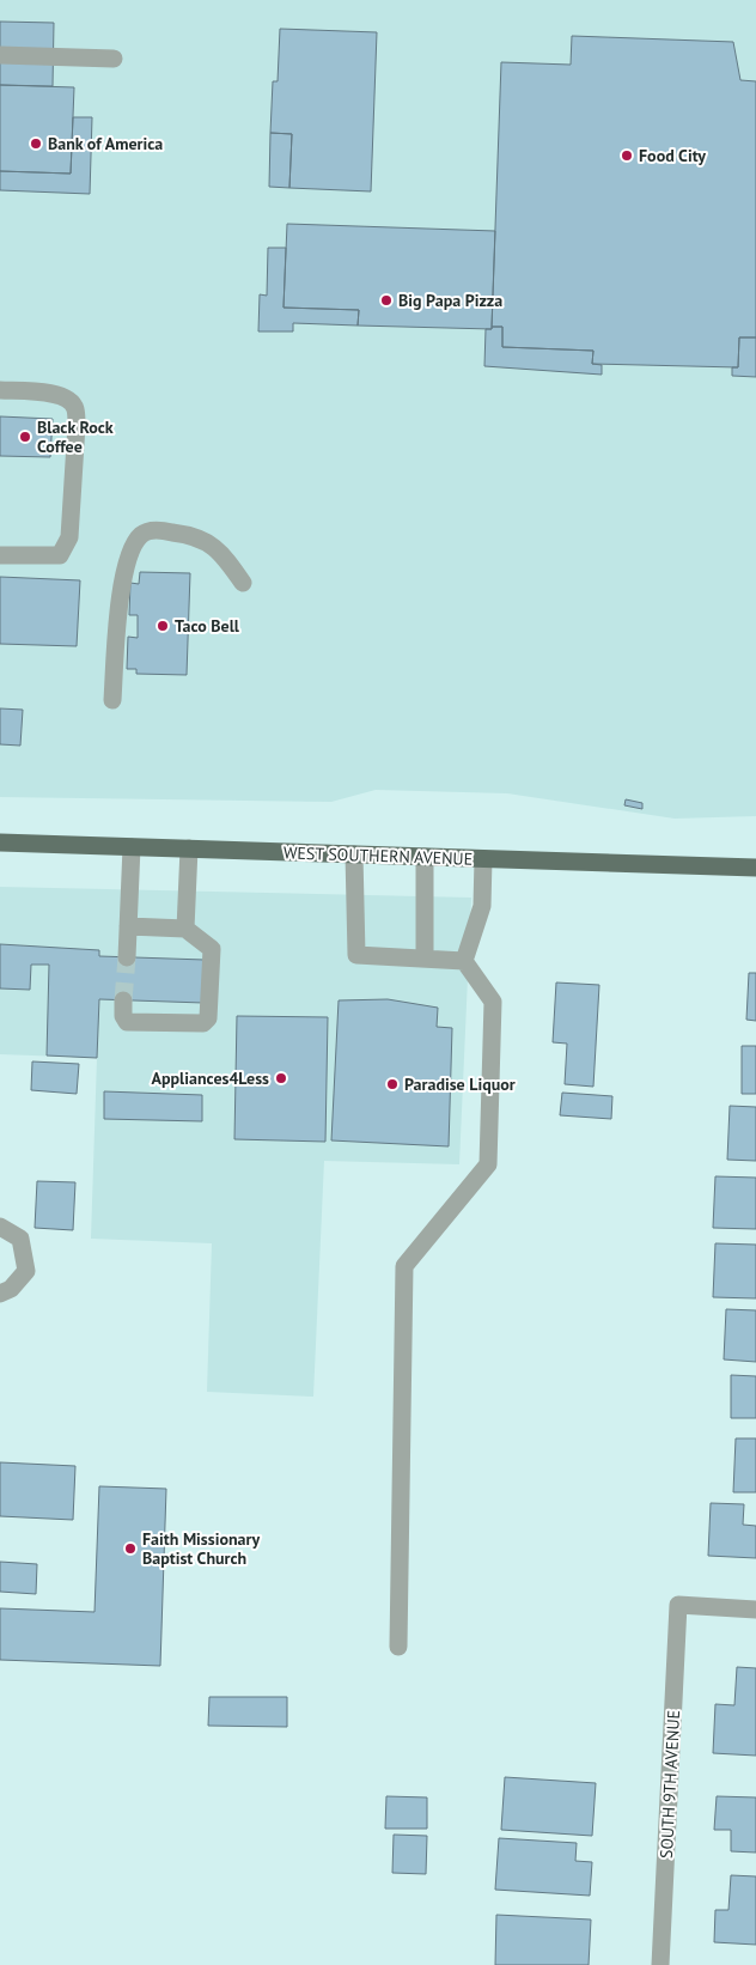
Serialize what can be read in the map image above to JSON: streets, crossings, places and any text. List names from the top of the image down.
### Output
{
  "streets": {
    "main road": ["WEST SOUTHERN AVENUE"],
    "street": ["SOUTH 9TH AVENUE"]
  },
  "places": [
    "Bank of America",
    "Food City",
    "Big Papa Pizza",
    "Black Rock Coffee",
    "Taco Bell",
    "Appliances4Less",
    "Paradise Liquor",
    "Faith Missionary Baptist Church"
  ]
}
